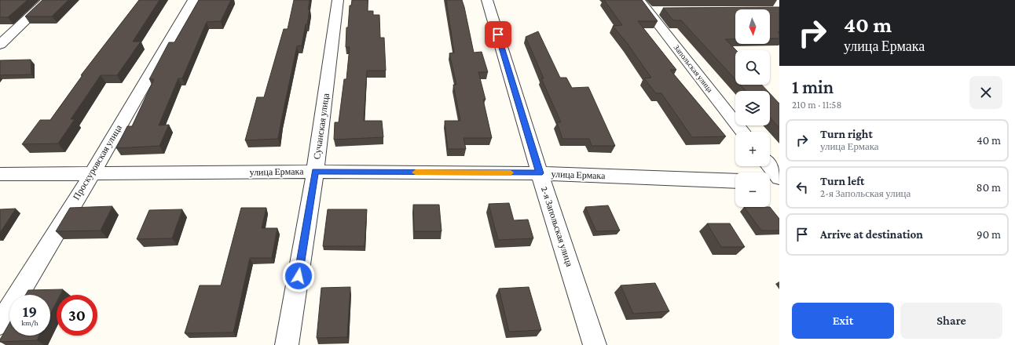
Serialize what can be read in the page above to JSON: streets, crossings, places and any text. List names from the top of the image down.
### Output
{
  "streets": {
    "street": [
      "Запольская улица",
      "Сучанская улица",
      "Проскуровская улица",
      "улица Ермака",
      "2-я Запольская улица"
    ]
  },
  "crossings": [
    ["Сучанская улица", "улица Ермака"],
    ["Проскуровская улица", "улица Ермака"],
    ["улица Ермака", "2-я Запольская улица"]
  ],
  "north": "bottom",
  "page": {
    "turn": ["40 m", "улица Ермака"],
    "map_buttons": ["+", "−"],
    "heading": ["1 min", "210 m · 11:58"],
    "list": [
      {
        "name": "Turn right",
        "note": "улица Ермака",
        "value": "40 m"
      },
      {
        "name": "Turn left",
        "note": "2-я Запольская улица",
        "value": "80 m"
      },
      {
        "name": "Arrive at destination",
        "value": "90 m"
      }
    ],
    "speed": "19 km/h",
    "limit": "30",
    "buttons": ["Exit", "Share"]
  }
}
